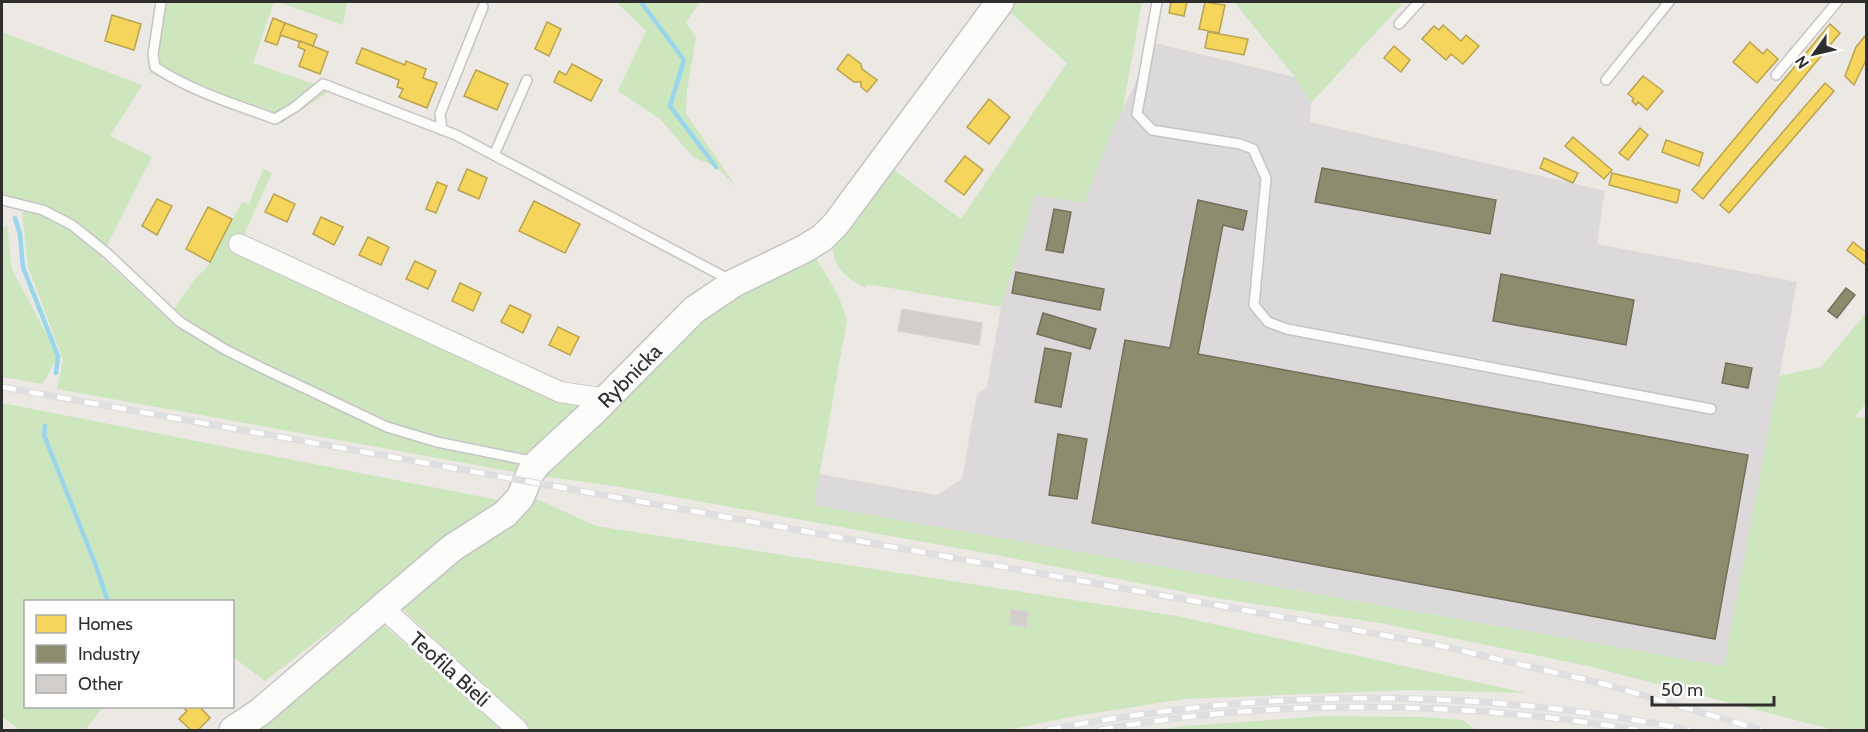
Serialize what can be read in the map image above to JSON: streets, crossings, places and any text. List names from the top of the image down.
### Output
{
  "streets": {
    "street": ["Rybnicka", "Teofila Bieli"]
  },
  "crossings": [
    ["Rybnicka", "Teofila Bieli"]
  ],
  "legend": ["Homes", "Industry", "Other"],
  "scale_bar": "50 m",
  "north": "bottom left"
}
